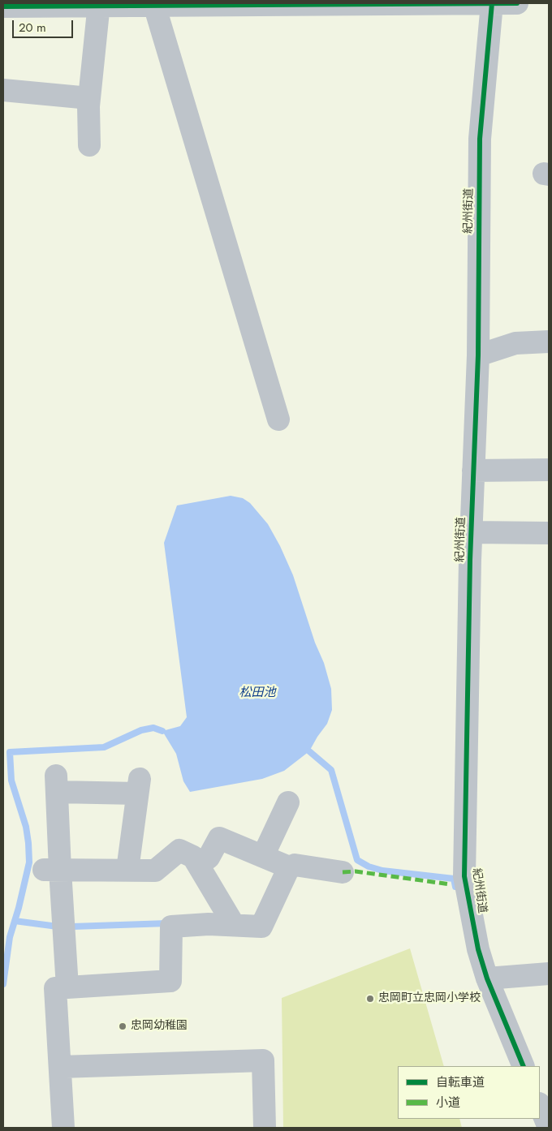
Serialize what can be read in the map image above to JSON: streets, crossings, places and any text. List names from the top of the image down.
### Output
{
  "streets": {
    "street": ["紀州街道"]
  },
  "water": ["松田池"],
  "places": ["忠岡町立忠岡小学校", "忠岡幼稚園"],
  "legend": ["自転車道", "小道"],
  "scale_bar": "20 m"
}
